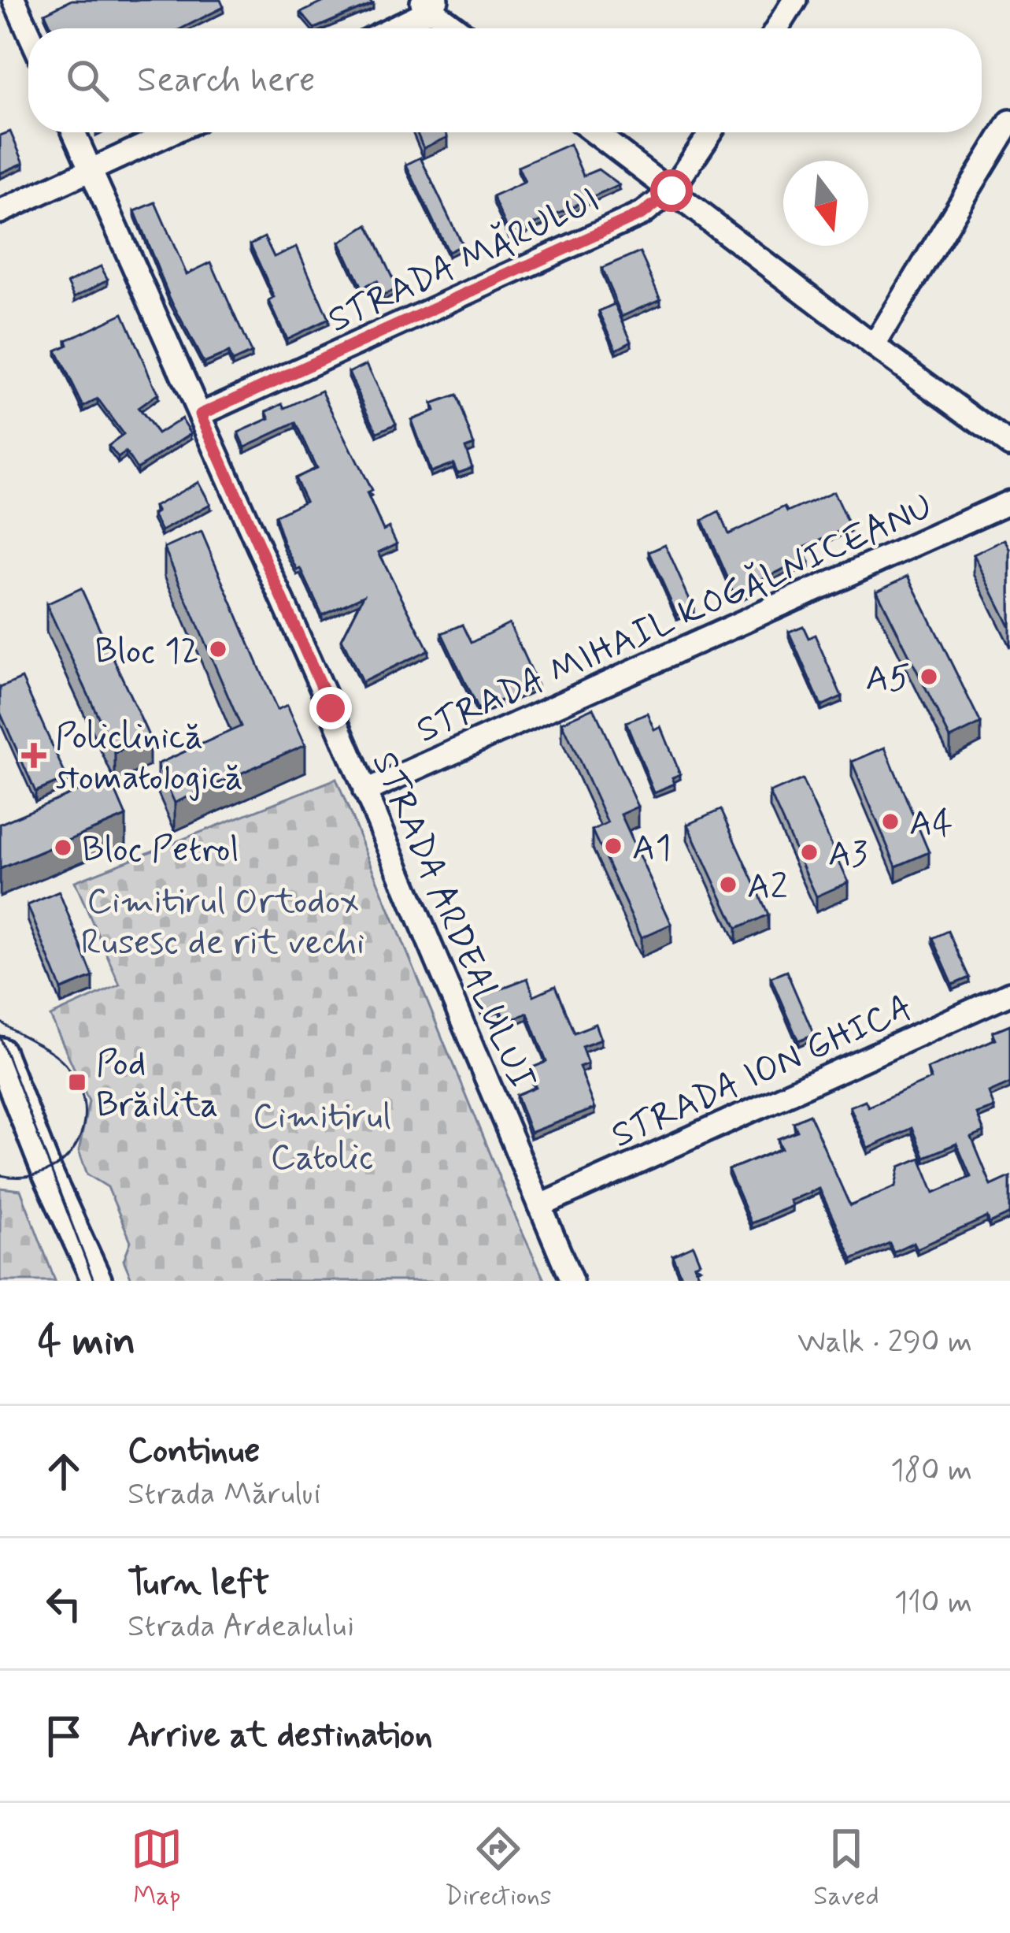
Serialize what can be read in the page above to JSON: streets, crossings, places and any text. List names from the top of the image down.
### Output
{
  "streets": {
    "street": [
      "STRADA MĂRULUI",
      "STRADA MIHAIL KOGĂLNICEANU",
      "STRADA ARDEALULUI",
      "STRADA ION GHICA"
    ]
  },
  "crossings": [
    ["STRADA MĂRULUI", "STRADA ARDEALULUI"],
    ["STRADA MIHAIL KOGĂLNICEANU", "STRADA ARDEALULUI"],
    ["STRADA ARDEALULUI", "STRADA ION GHICA"]
  ],
  "parks": ["Cimitirul Ortodox Rusesc de rit vechi", "Cimitirul Catolic"],
  "places": {
    "other": [
      "Bloc 12",
      "A5",
      "A4",
      "A1",
      "Bloc Petrol",
      "A3",
      "A2"
    ],
    "health": ["Policlinică stomatologică"],
    "transit": ["Pod Brăilita"]
  },
  "north": "bottom",
  "page": {
    "search": "Search here",
    "heading": ["4 min", "Walk · 290 m"],
    "list": [
      ["Continue", "Strada Mărului", "180 m"],
      ["Turn left", "Strada Ardealului", "110 m"],
      "Arrive at destination"
    ],
    "nav": ["Map", "Directions", "Saved"]
  }
}
